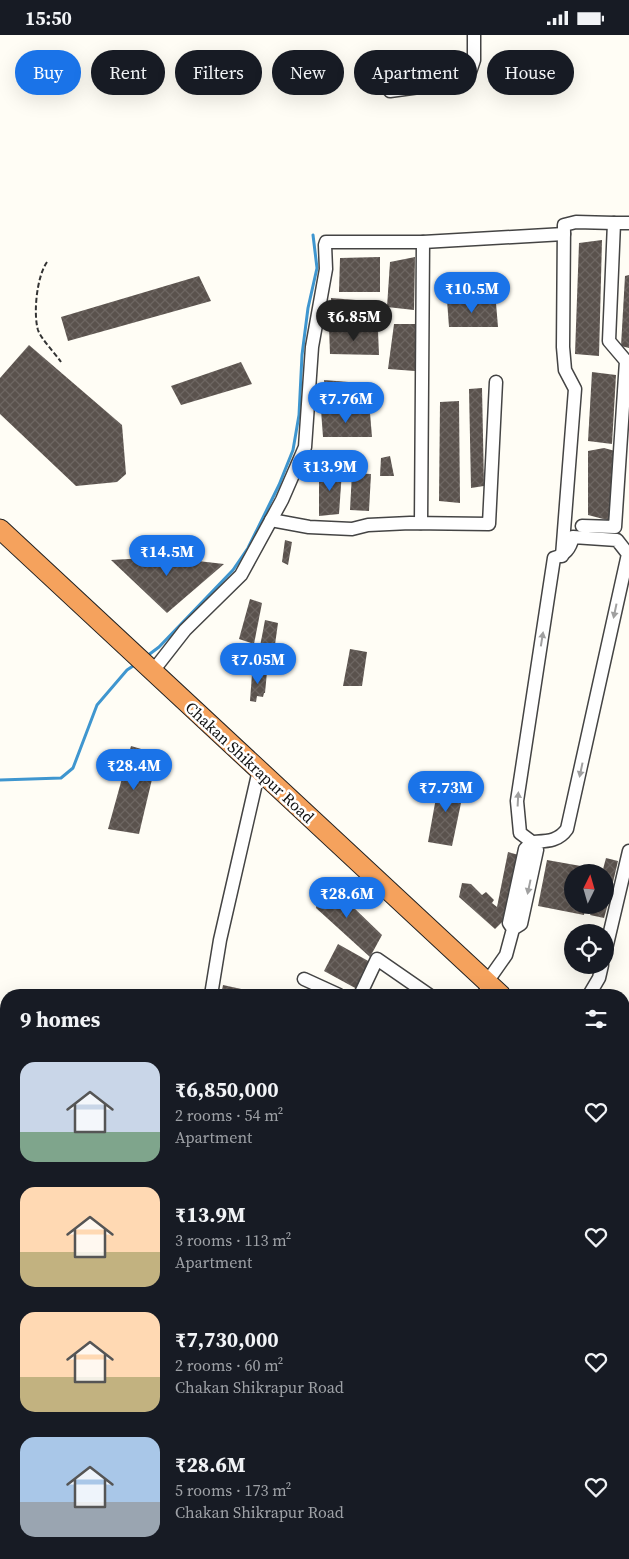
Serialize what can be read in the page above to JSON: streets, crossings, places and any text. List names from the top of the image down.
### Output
{
  "streets": {
    "highway": ["Chakan Shikrapur Road"]
  },
  "north": "top",
  "page": {
    "status": "15:50",
    "chip": [
      "Buy",
      "Rent",
      "Filters",
      "New",
      "Apartment",
      "House"
    ],
    "price": [
      "₹10.5M",
      "₹6.85M",
      "₹7.76M",
      "₹13.9M",
      "₹14.5M",
      "₹7.05M",
      "₹28.4M",
      "₹7.73M",
      "₹28.6M"
    ],
    "heading": "9 homes",
    "list": [
      {
        "name": "₹6,850,000",
        "note": "2 rooms · 54 m² · Apartment"
      },
      {
        "name": "₹13.9M",
        "note": "3 rooms · 113 m² · Apartment"
      },
      {
        "name": "₹7,730,000",
        "note": "2 rooms · 60 m² · Chakan Shikrapur Road"
      },
      {
        "name": "₹28.6M",
        "note": "5 rooms · 173 m² · Chakan Shikrapur Road"
      }
    ]
  }
}
